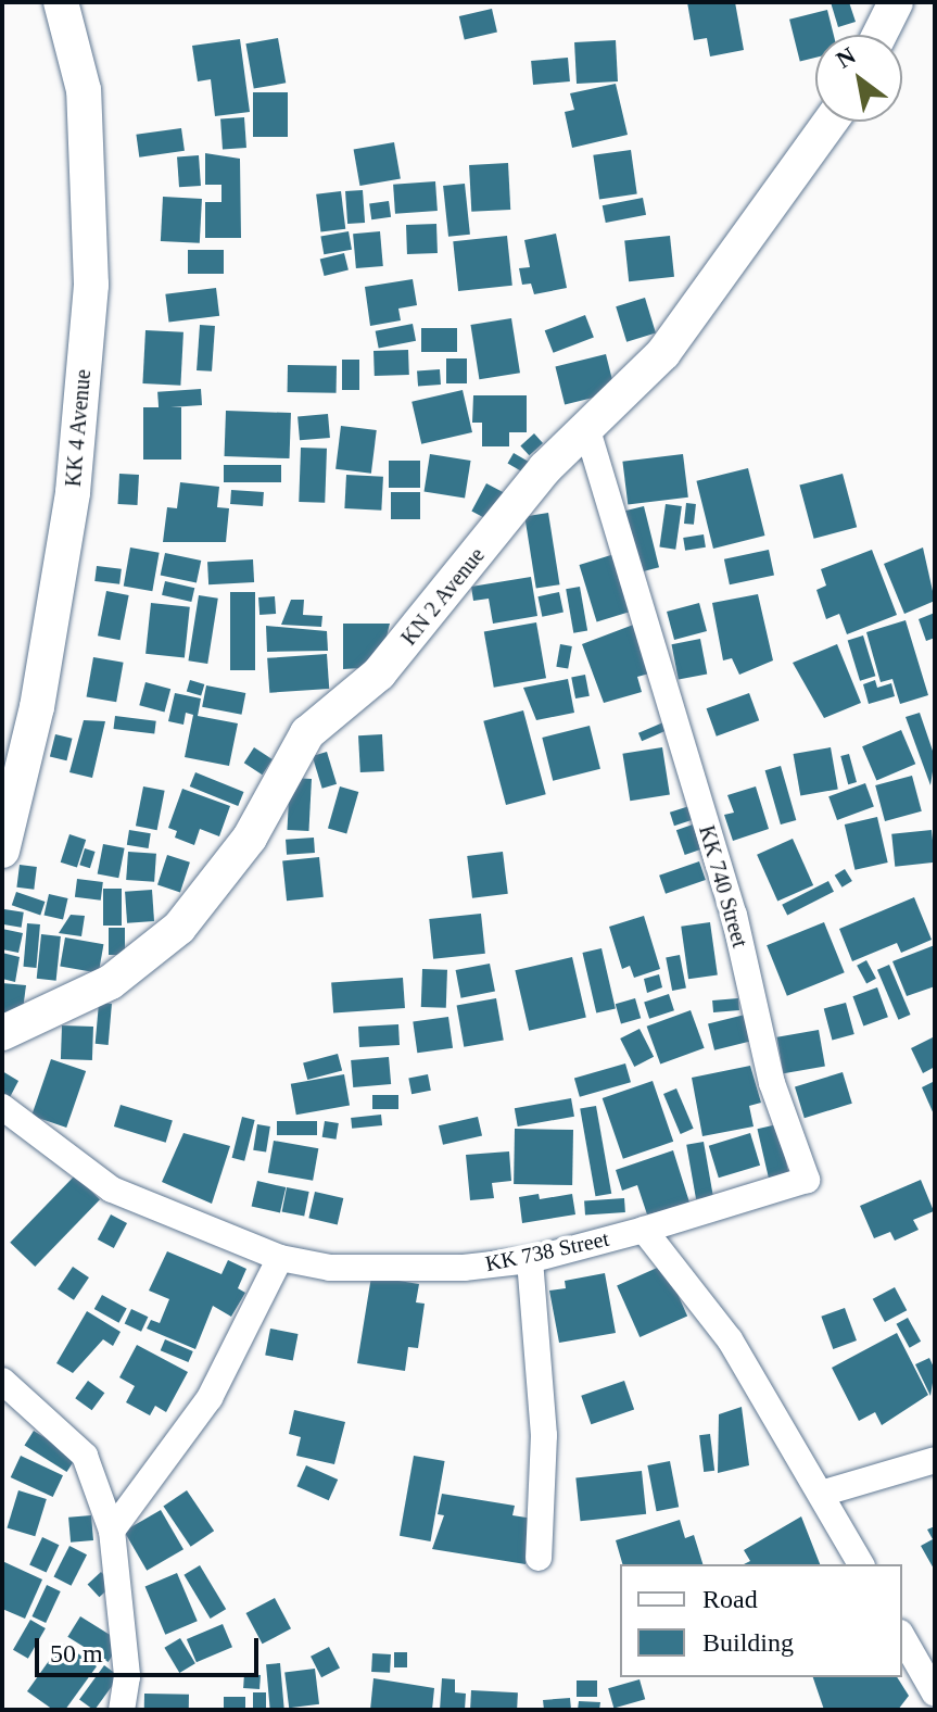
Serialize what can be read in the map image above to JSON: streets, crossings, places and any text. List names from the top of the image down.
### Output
{
  "streets": {
    "street": [
      "KK 4 Avenue",
      "KN 2 Avenue",
      "KK 740 Street",
      "KK 738 Street"
    ]
  },
  "crossings": [
    ["KN 2 Avenue", "KK 740 Street"],
    ["KK 740 Street", "KK 738 Street"]
  ],
  "legend": ["Road", "Building"],
  "scale_bar": "50 m",
  "north": "top left"
}
